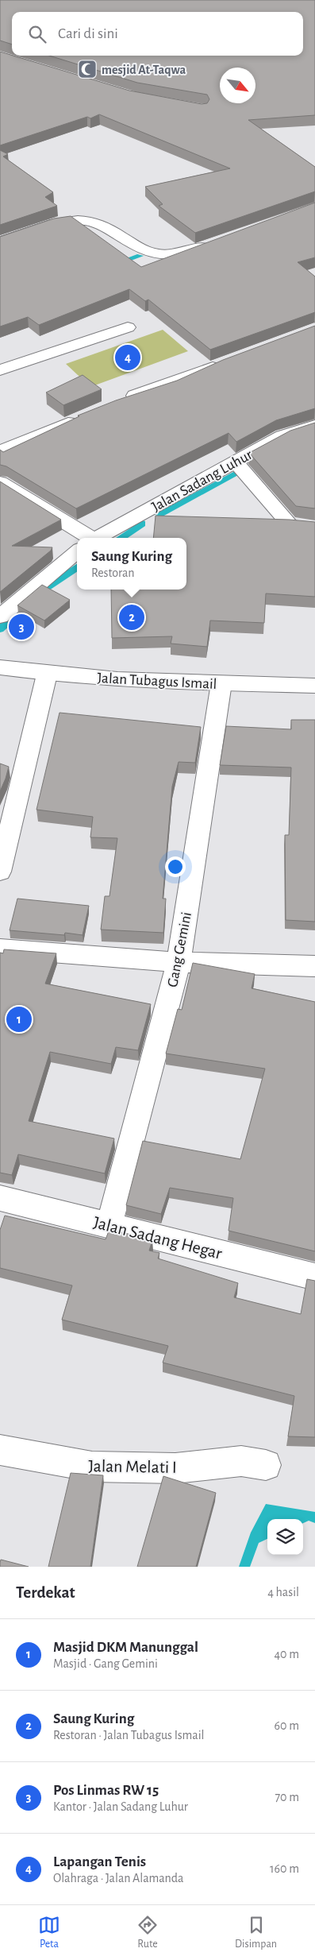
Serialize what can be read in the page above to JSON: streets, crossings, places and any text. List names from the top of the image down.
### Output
{
  "streets": {
    "street": [
      "Jalan Sadang Luhur",
      "Jalan Tubagus Ismail",
      "Gang Gemini",
      "Jalan Sadang Hegar",
      "Jalan Melati I"
    ]
  },
  "crossings": [
    ["Jalan Tubagus Ismail", "Gang Gemini"]
  ],
  "places": {
    "mosque": ["mesjid At-Taqwa"]
  },
  "north": "bottom right",
  "page": {
    "search": "Cari di sini",
    "pins": [
      "4",
      "2",
      "3",
      "1"
    ],
    "popup": ["Saung Kuring", "Restoran"],
    "heading": ["Terdekat", "4 hasil"],
    "list": [
      {
        "mark": "1",
        "name": "Masjid DKM Manunggal",
        "note": "Masjid · Gang Gemini",
        "value": "40 m"
      },
      {
        "mark": "2",
        "name": "Saung Kuring",
        "note": "Restoran · Jalan Tubagus Ismail",
        "value": "60 m"
      },
      {
        "mark": "3",
        "name": "Pos Linmas RW 15",
        "note": "Kantor · Jalan Sadang Luhur",
        "value": "70 m"
      },
      {
        "mark": "4",
        "name": "Lapangan Tenis",
        "note": "Olahraga · Jalan Alamanda",
        "value": "160 m"
      }
    ],
    "nav": ["Peta", "Rute", "Disimpan"]
  }
}
